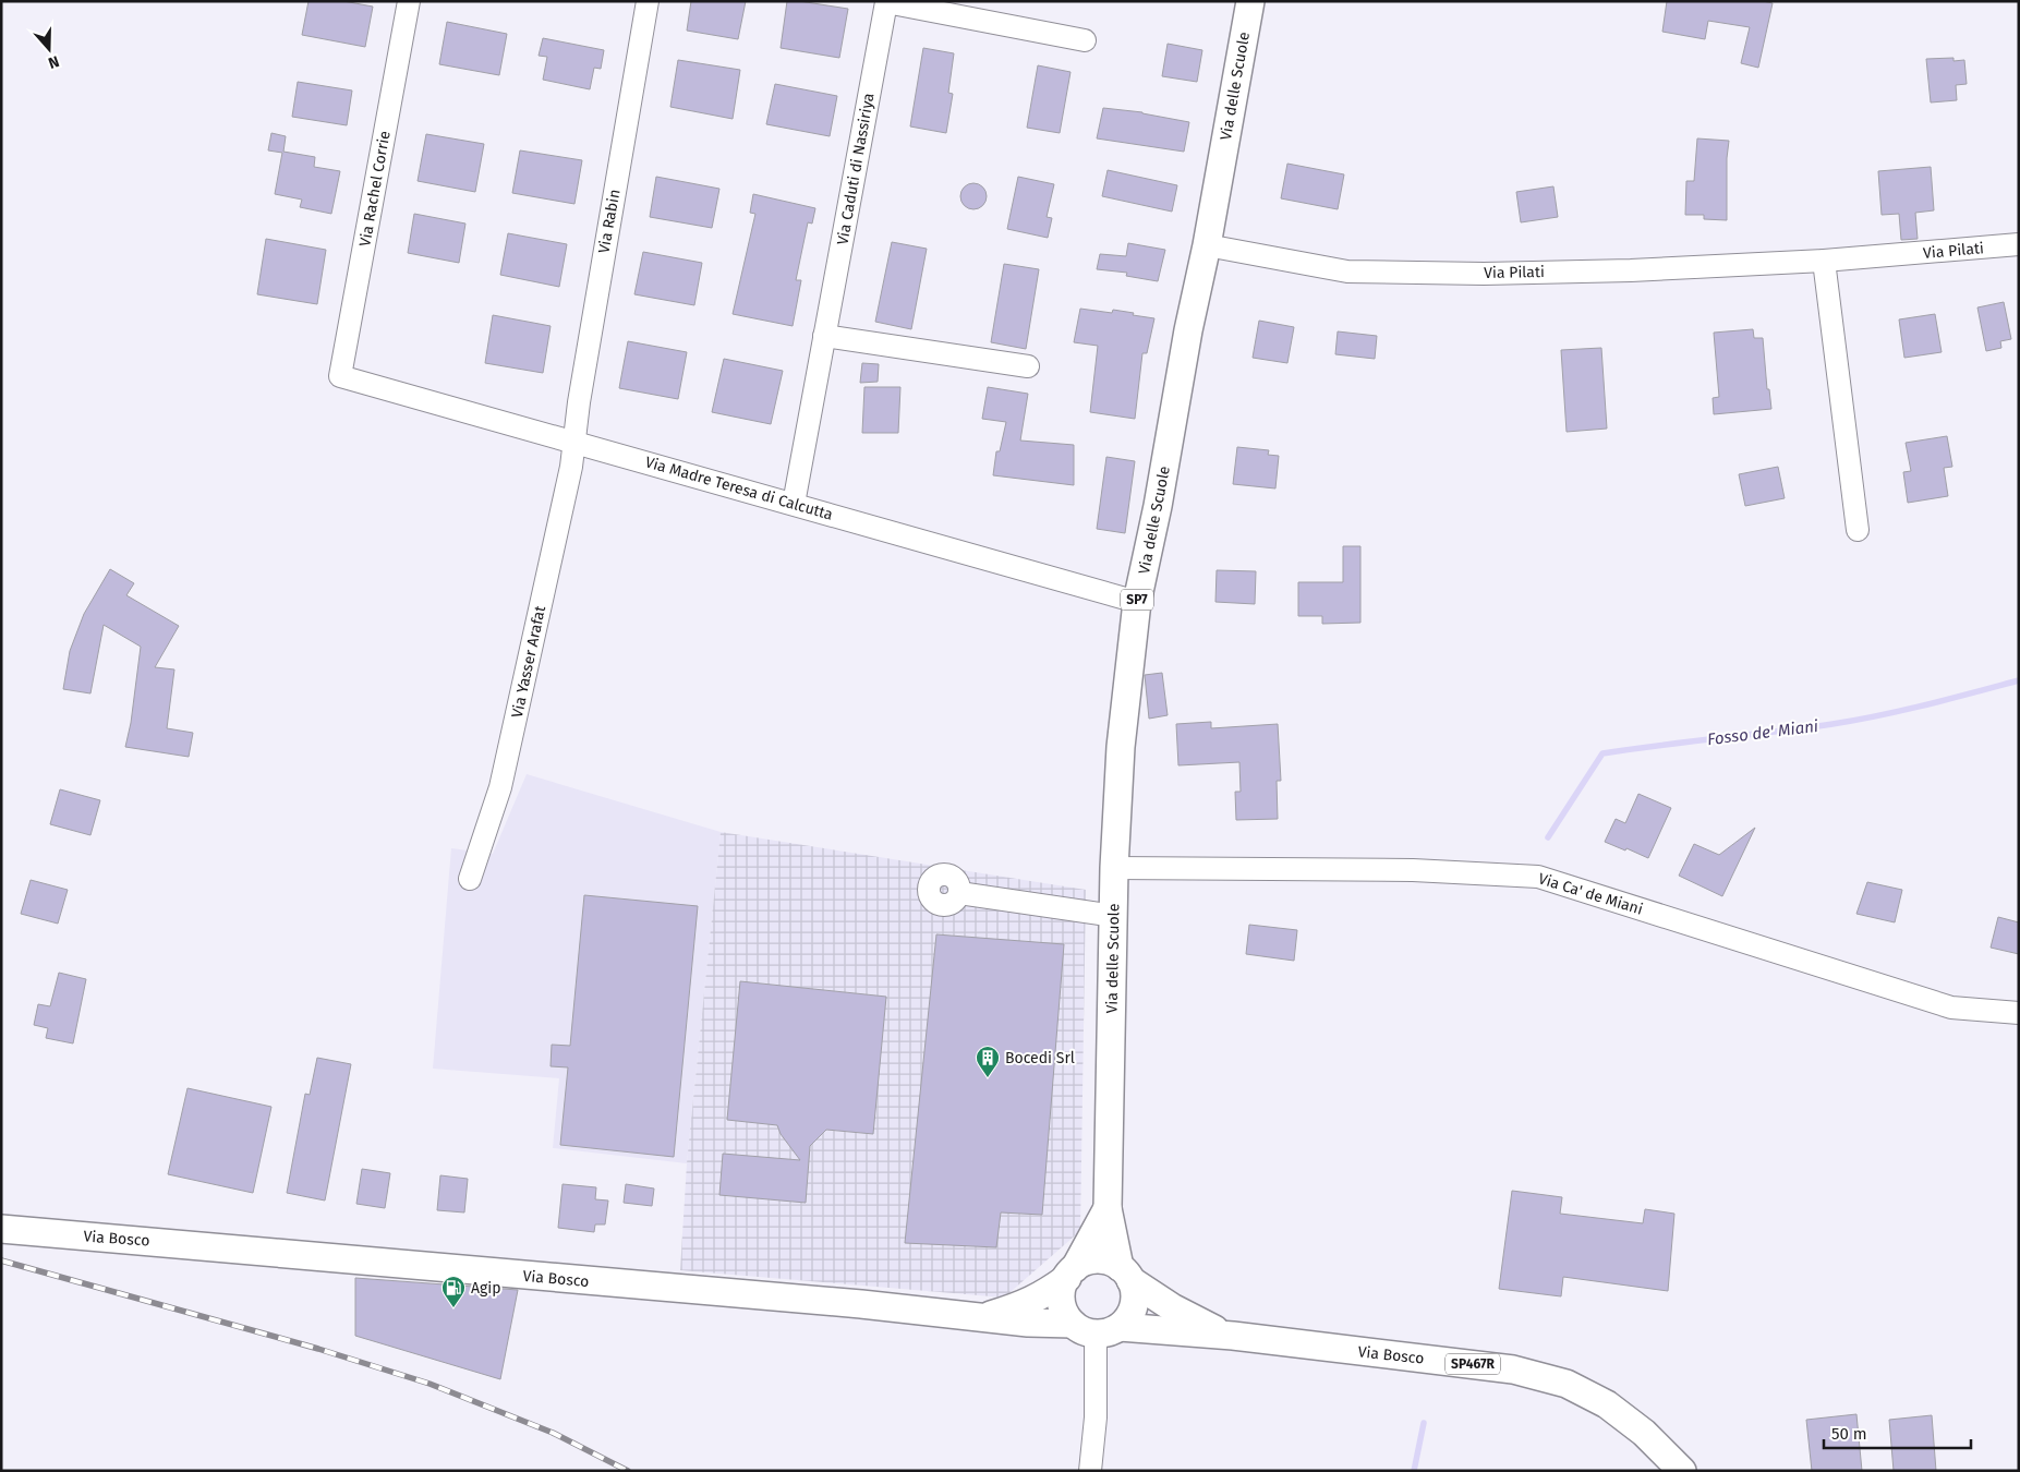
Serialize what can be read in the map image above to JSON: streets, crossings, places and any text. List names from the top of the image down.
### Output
{
  "streets": {
    "main road": [
      "Via delle Scuole",
      "SP7",
      "Via Bosco",
      "SP467R"
    ],
    "street": [
      "Via Caduti di Nassiriya",
      "Via Rachel Corrie",
      "Via Rabin",
      "Via Pilati",
      "Via Madre Teresa di Calcutta",
      "Via Yasser Arafat",
      "Via Ca' de Miani"
    ]
  },
  "crossings": [
    ["Via delle Scuole", "Via Pilati"],
    ["Via delle Scuole", "Via Madre Teresa di Calcutta"],
    ["Via delle Scuole", "Via Ca' de Miani"],
    ["Via delle Scuole", "Via Bosco"],
    ["Via Caduti di Nassiriya", "Via Madre Teresa di Calcutta"],
    ["Via Rachel Corrie", "Via Madre Teresa di Calcutta"],
    ["Via Rabin", "Via Madre Teresa di Calcutta"],
    ["Via Rabin", "Via Yasser Arafat"],
    ["Via Madre Teresa di Calcutta", "Via Yasser Arafat"]
  ],
  "water": ["Fosso de' Miani"],
  "places": {
    "building": ["Bocedi Srl"],
    "fuel station": ["Agip"]
  },
  "scale_bar": "50 m",
  "north": "bottom"
}
